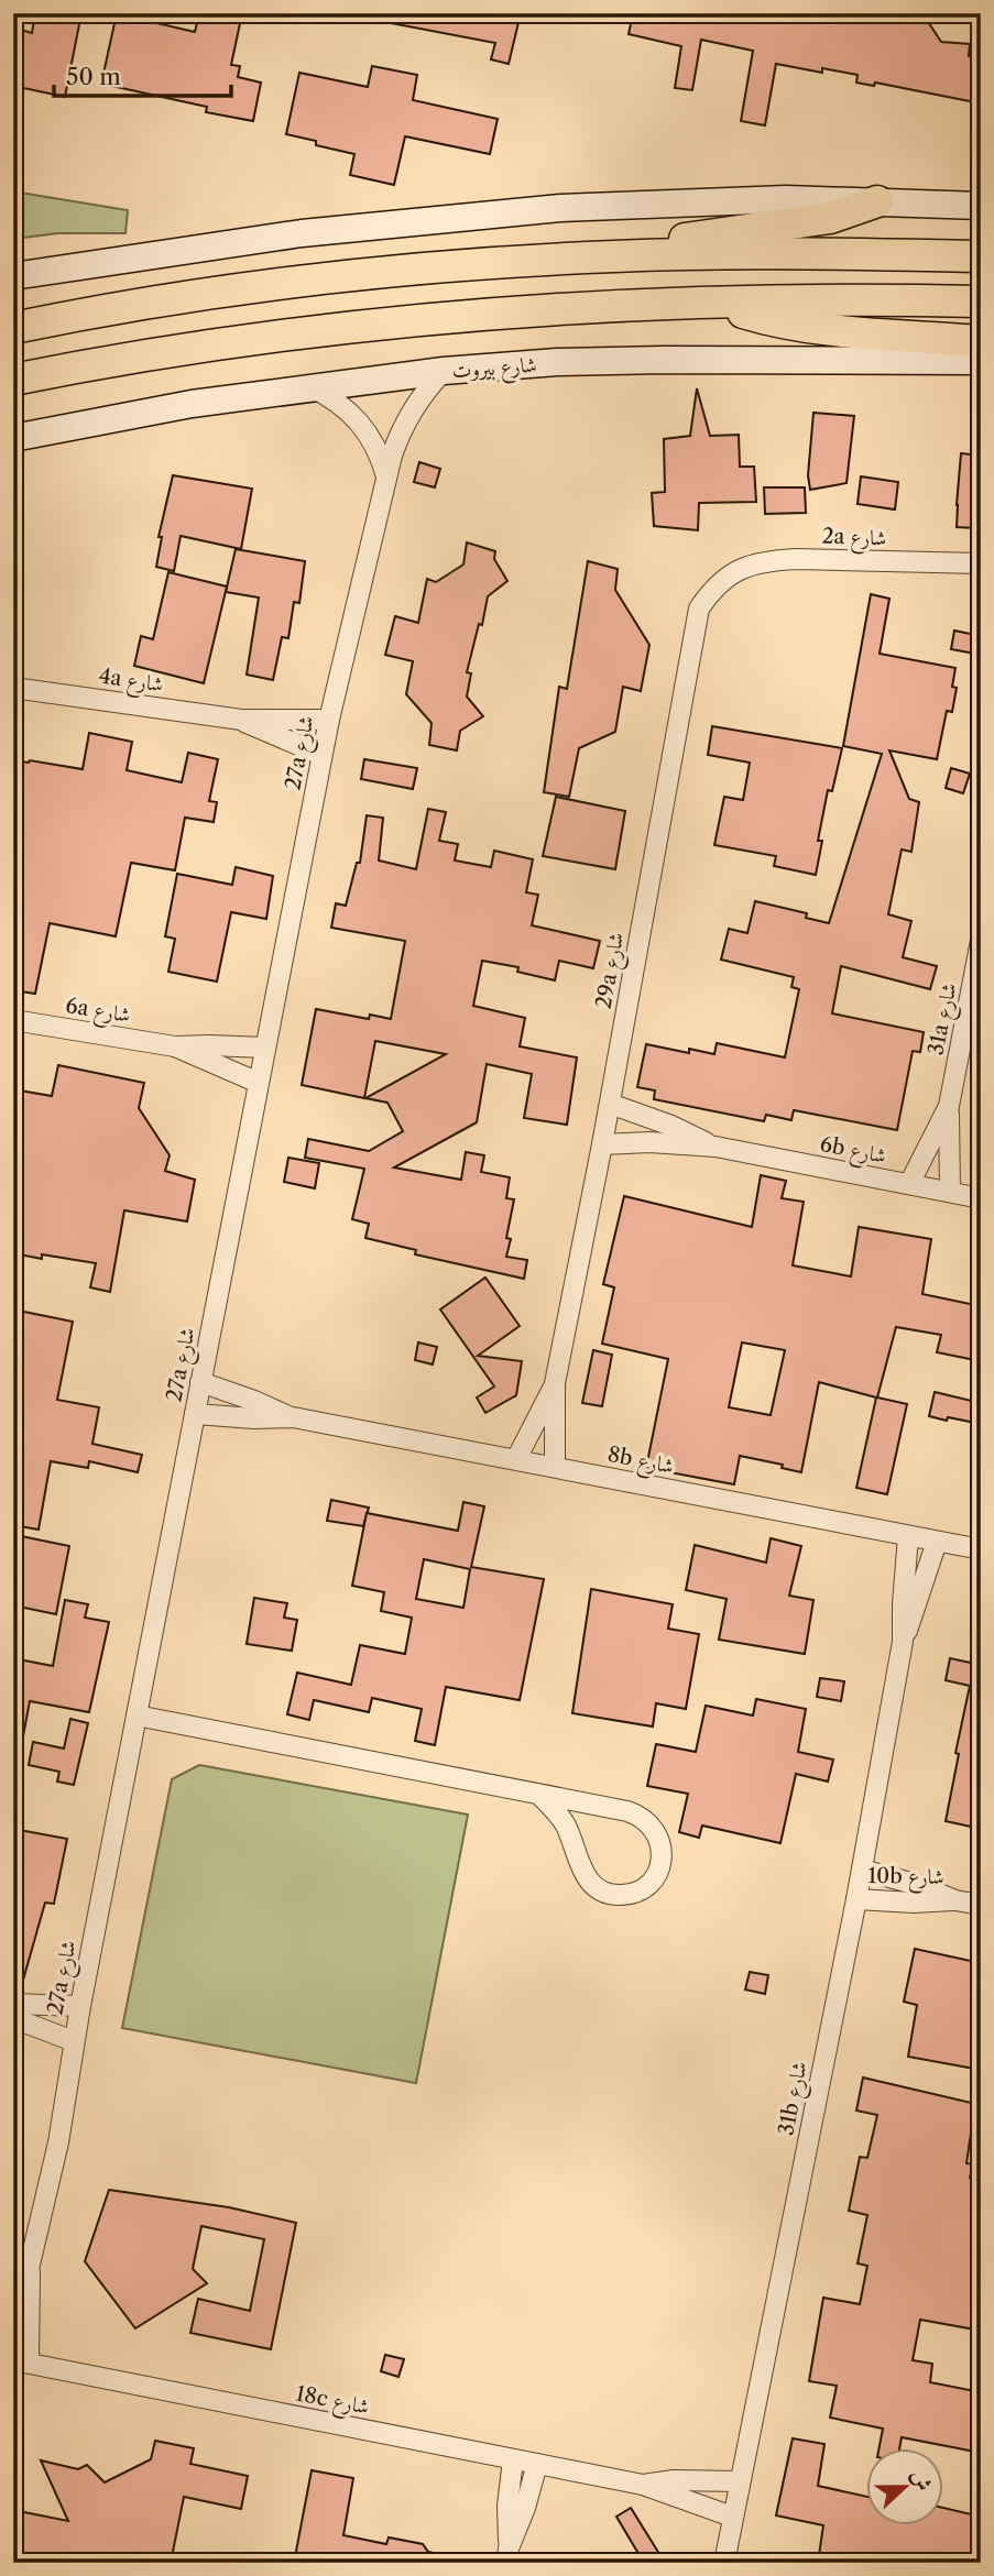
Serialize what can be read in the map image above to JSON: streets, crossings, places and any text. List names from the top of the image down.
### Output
{
  "streets": {
    "main road": ["شارع بيروت"],
    "street": [
      "2a شارع",
      "4a شارع",
      "27a شارع",
      "29a شارع",
      "6a شارع",
      "31a شارع",
      "6b شارع",
      "8b شارع",
      "10b شارع",
      "31b شارع",
      "18c شارع"
    ]
  },
  "crossings": [
    ["شارع بيروت", "27a شارع"],
    ["2a شارع", "29a شارع"],
    ["4a شارع", "27a شارع"],
    ["27a شارع", "6a شارع"],
    ["27a شارع", "8b شارع"],
    ["27a شارع", "18c شارع"],
    ["29a شارع", "6b شارع"],
    ["29a شارع", "8b شارع"],
    ["31a شارع", "6b شارع"],
    ["8b شارع", "31b شارع"],
    ["10b شارع", "31b شارع"],
    ["31b شارع", "18c شارع"]
  ],
  "scale_bar": "50 m",
  "north": "right"
}
